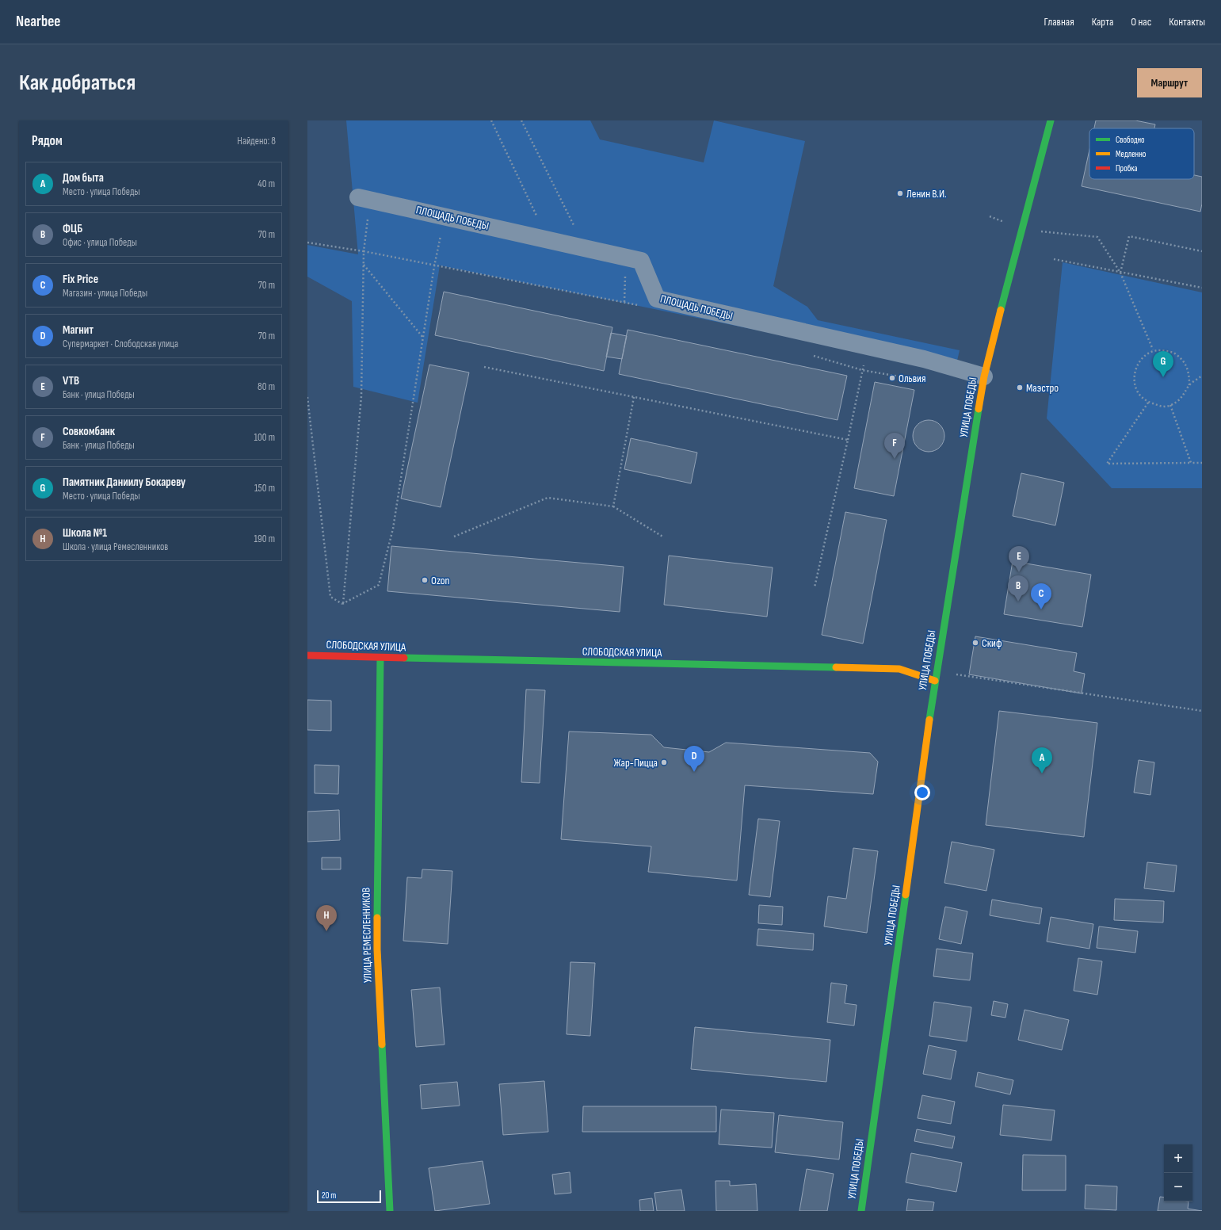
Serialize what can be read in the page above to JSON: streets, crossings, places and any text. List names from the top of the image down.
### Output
{
  "streets": {
    "street": [
      "ПЛОЩАДЬ ПОБЕДЫ",
      "УЛИЦА ПОБЕДЫ",
      "СЛОБОДСКАЯ УЛИЦА",
      "УЛИЦА РЕМЕСЛЕННИКОВ"
    ]
  },
  "crossings": [
    ["ПЛОЩАДЬ ПОБЕДЫ", "УЛИЦА ПОБЕДЫ"],
    ["УЛИЦА ПОБЕДЫ", "СЛОБОДСКАЯ УЛИЦА"],
    ["СЛОБОДСКАЯ УЛИЦА", "УЛИЦА РЕМЕСЛЕННИКОВ"]
  ],
  "places": [
    "Ленин В.И.",
    "Ольвия",
    "Маэстро",
    "Ozon",
    "Скиф",
    "Жар-Пицца"
  ],
  "legend": ["Свободно", "Медленно", "Пробка"],
  "scale_bar": "20 m",
  "page": {
    "header": "Nearbee",
    "nav": [
      "Главная",
      "Карта",
      "О нас",
      "Контакты"
    ],
    "buttons": "Маршрут",
    "title": "Как добраться",
    "heading": ["Рядом", "Найдено: 8"],
    "list": [
      {
        "mark": "A",
        "name": "Дом быта",
        "note": "Место · улица Победы",
        "value": "40 m"
      },
      {
        "mark": "B",
        "name": "ФЦБ",
        "note": "Офис · улица Победы",
        "value": "70 m"
      },
      {
        "mark": "C",
        "name": "Fix Price",
        "note": "Магазин · улица Победы",
        "value": "70 m"
      },
      {
        "mark": "D",
        "name": "Магнит",
        "note": "Супермаркет · Слободская улица",
        "value": "70 m"
      },
      {
        "mark": "E",
        "name": "VTB",
        "note": "Банк · улица Победы",
        "value": "80 m"
      },
      {
        "mark": "F",
        "name": "Совкомбанк",
        "note": "Банк · улица Победы",
        "value": "100 m"
      },
      {
        "mark": "G",
        "name": "Памятник Даниилу Бокареву",
        "note": "Место · улица Победы",
        "value": "150 m"
      },
      {
        "mark": "H",
        "name": "Школа №1",
        "note": "Школа · улица Ремесленников",
        "value": "190 m"
      }
    ],
    "pins": [
      "G",
      "F",
      "E",
      "B",
      "C",
      "D",
      "A",
      "H"
    ],
    "map_buttons": ["+", "−"],
    "scale": "20 m"
  }
}
